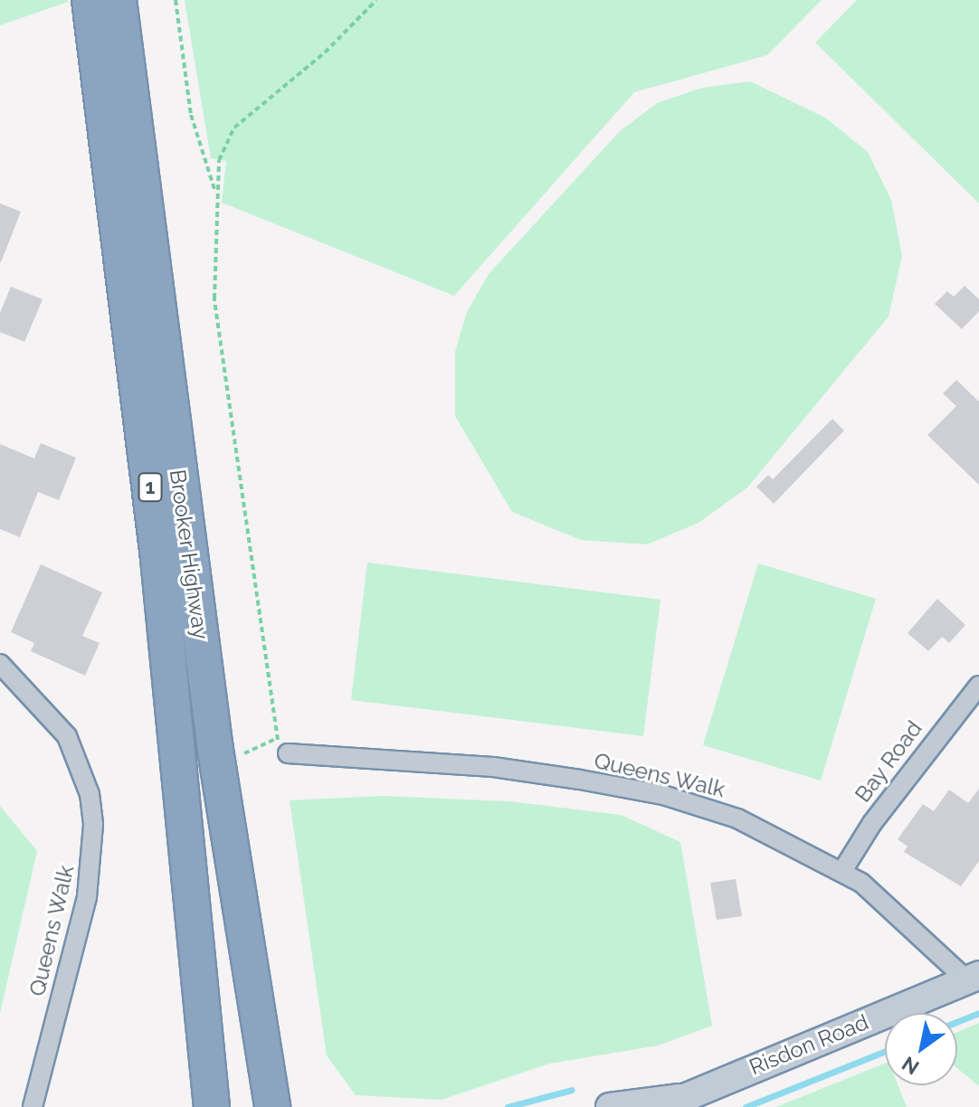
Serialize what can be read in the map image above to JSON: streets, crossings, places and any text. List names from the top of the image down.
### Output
{
  "streets": {
    "highway": ["1", "Brooker Highway"],
    "street": ["Bay Road", "Queens Walk", "Risdon Road"]
  },
  "crossings": [
    ["Bay Road", "Queens Walk"],
    ["Queens Walk", "Risdon Road"]
  ],
  "north": "bottom left"
}
